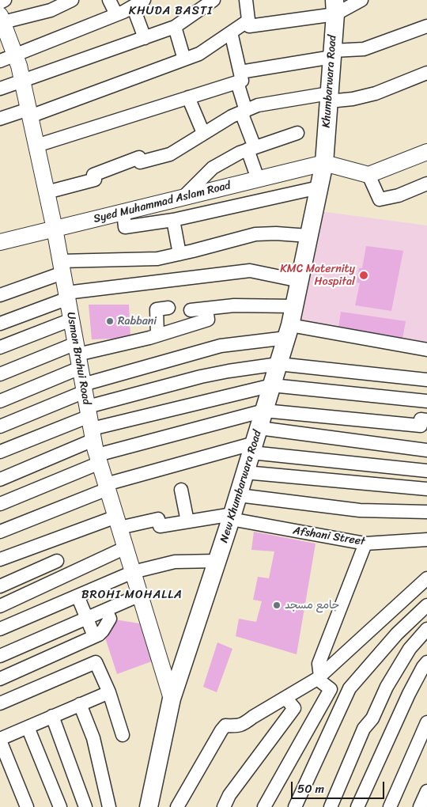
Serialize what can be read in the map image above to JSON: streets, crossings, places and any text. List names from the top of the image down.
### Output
{
  "streets": {
    "main road": ["Khumbarwara Road", "New Khumbarwara Road"],
    "street": ["Syed Muhammad Aslam Road", "Usman Brahui Road", "Afshani Street"]
  },
  "crossings": [
    ["Khumbarwara Road", "Syed Muhammad Aslam Road"],
    ["Khumbarwara Road", "New Khumbarwara Road"],
    ["Syed Muhammad Aslam Road", "Usman Brahui Road"],
    ["Syed Muhammad Aslam Road", "New Khumbarwara Road"],
    ["Usman Brahui Road", "New Khumbarwara Road"],
    ["Usman Brahui Road", "Afshani Street"],
    ["New Khumbarwara Road", "Afshani Street"]
  ],
  "districts": ["KHUDA BASTI", "BROHI MOHALLA"],
  "places": ["KMC Maternity Hospital", "Rabbani", "جامع مسجد"],
  "scale_bar": "50 m"
}
